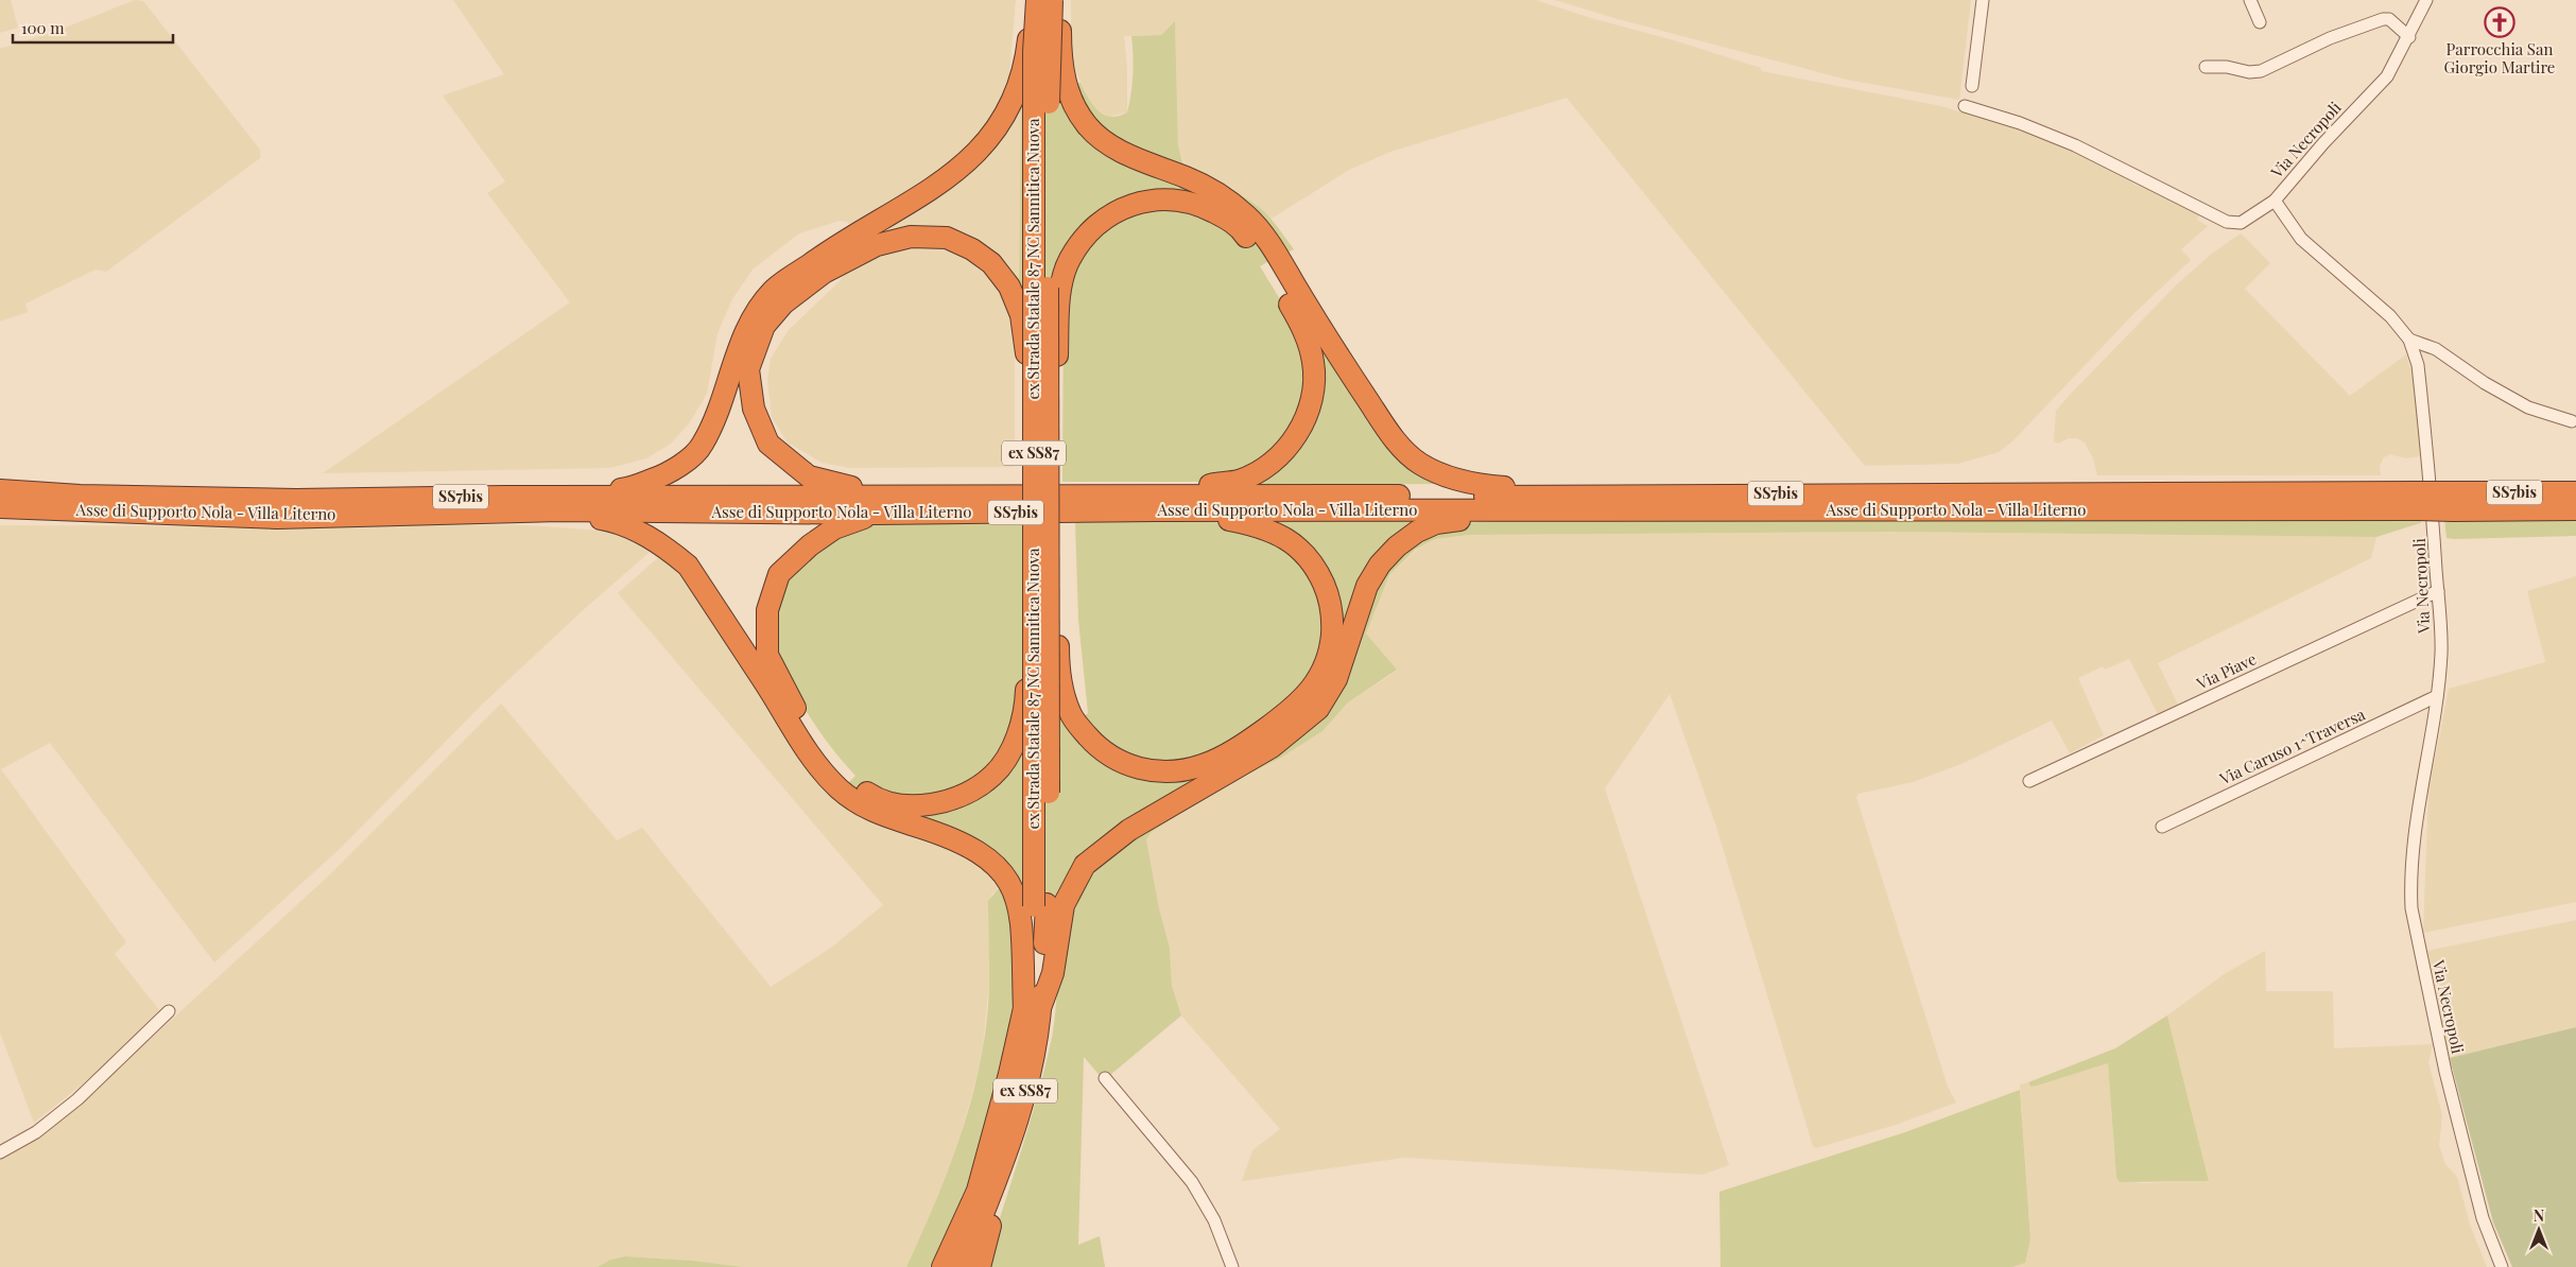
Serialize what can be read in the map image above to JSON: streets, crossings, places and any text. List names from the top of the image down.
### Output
{
  "streets": {
    "highway": [
      "ex Strada Statale 87 NC Sannitica Nuova",
      "ex SS87",
      "SS7bis",
      "Asse di Supporto Nola - Villa Literno"
    ],
    "street": ["Via Necropoli", "Via Piave", "Via Caruso 1^Traversa"]
  },
  "crossings": [
    ["Via Necropoli", "Via Piave"],
    ["Via Necropoli", "Via Caruso 1^Traversa"]
  ],
  "places": {
    "church": ["Parrocchia San Giorgio Martire"]
  },
  "scale_bar": "100 m",
  "north": "top"
}
